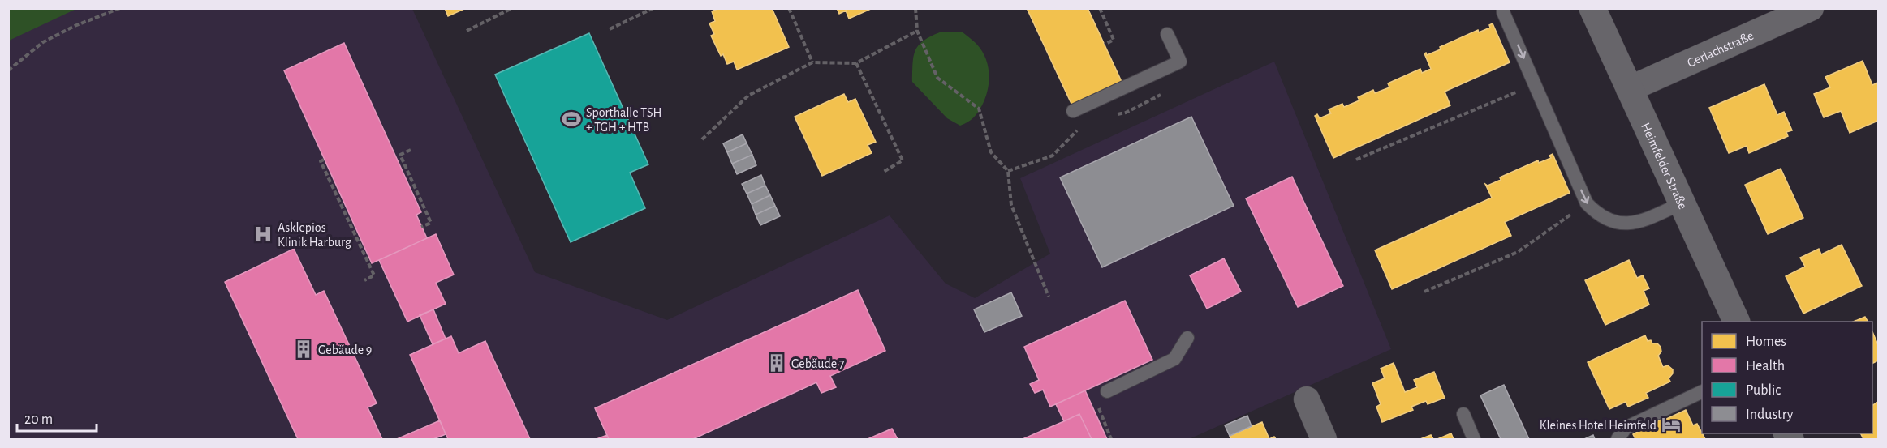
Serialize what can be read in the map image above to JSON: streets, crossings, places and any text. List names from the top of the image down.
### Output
{
  "streets": {
    "street": ["Gerlachstraße", "Heimfelder Straße"]
  },
  "crossings": [
    ["Gerlachstraße", "Heimfelder Straße"]
  ],
  "places": {
    "sports": ["Sporthalle TSH + TGH + HTB"],
    "hospital": ["Asklepios Klinik Harburg"],
    "building": ["Gebäude 9", "Gebäude 7"],
    "hotel": ["Kleines Hotel Heimfeld"]
  },
  "legend": [
    "Homes",
    "Health",
    "Public",
    "Industry"
  ],
  "scale_bar": "20 m"
}
